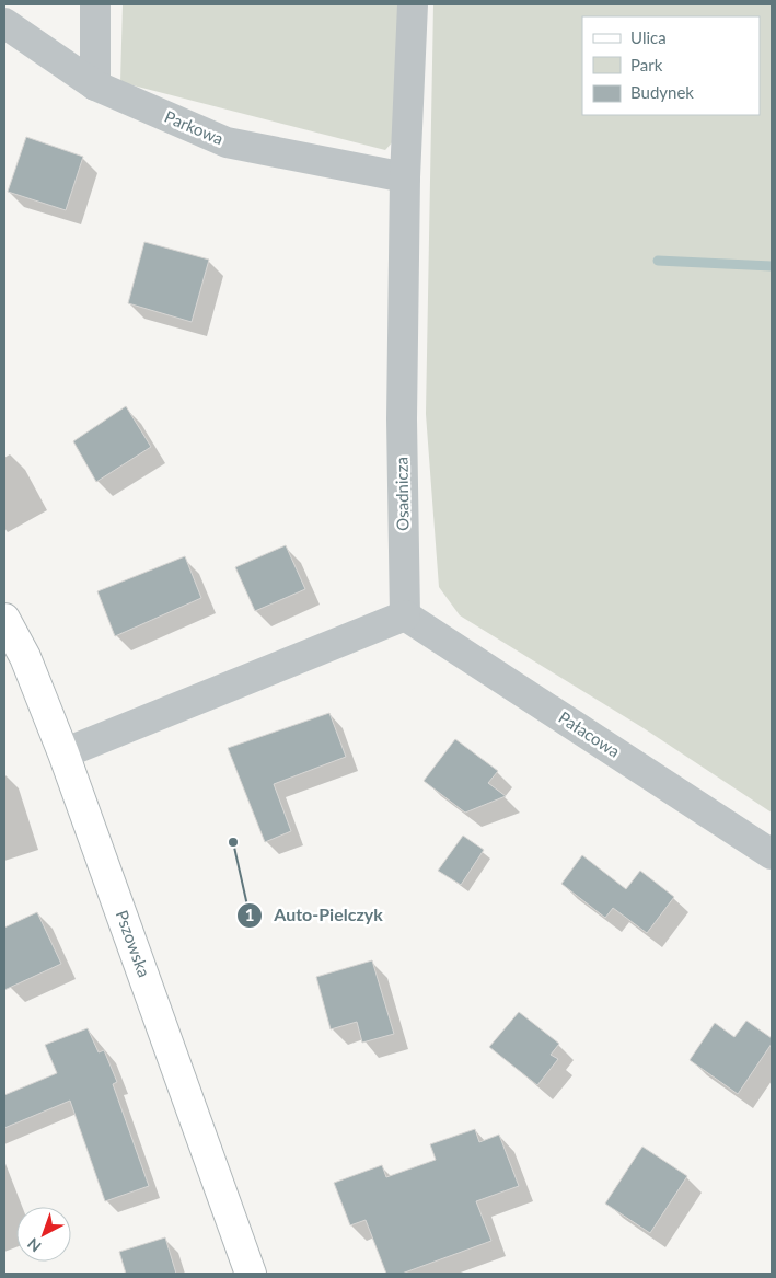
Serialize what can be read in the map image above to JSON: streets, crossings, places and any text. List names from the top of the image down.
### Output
{
  "streets": {
    "main road": ["Pszowska"],
    "street": ["Parkowa", "Osadnicza", "Pałacowa"]
  },
  "crossings": [
    ["Parkowa", "Osadnicza"],
    ["Osadnicza", "Pałacowa"]
  ],
  "places": ["Auto-Pielczyk"],
  "legend": ["Ulica", "Park", "Budynek"],
  "north": "bottom left"
}
